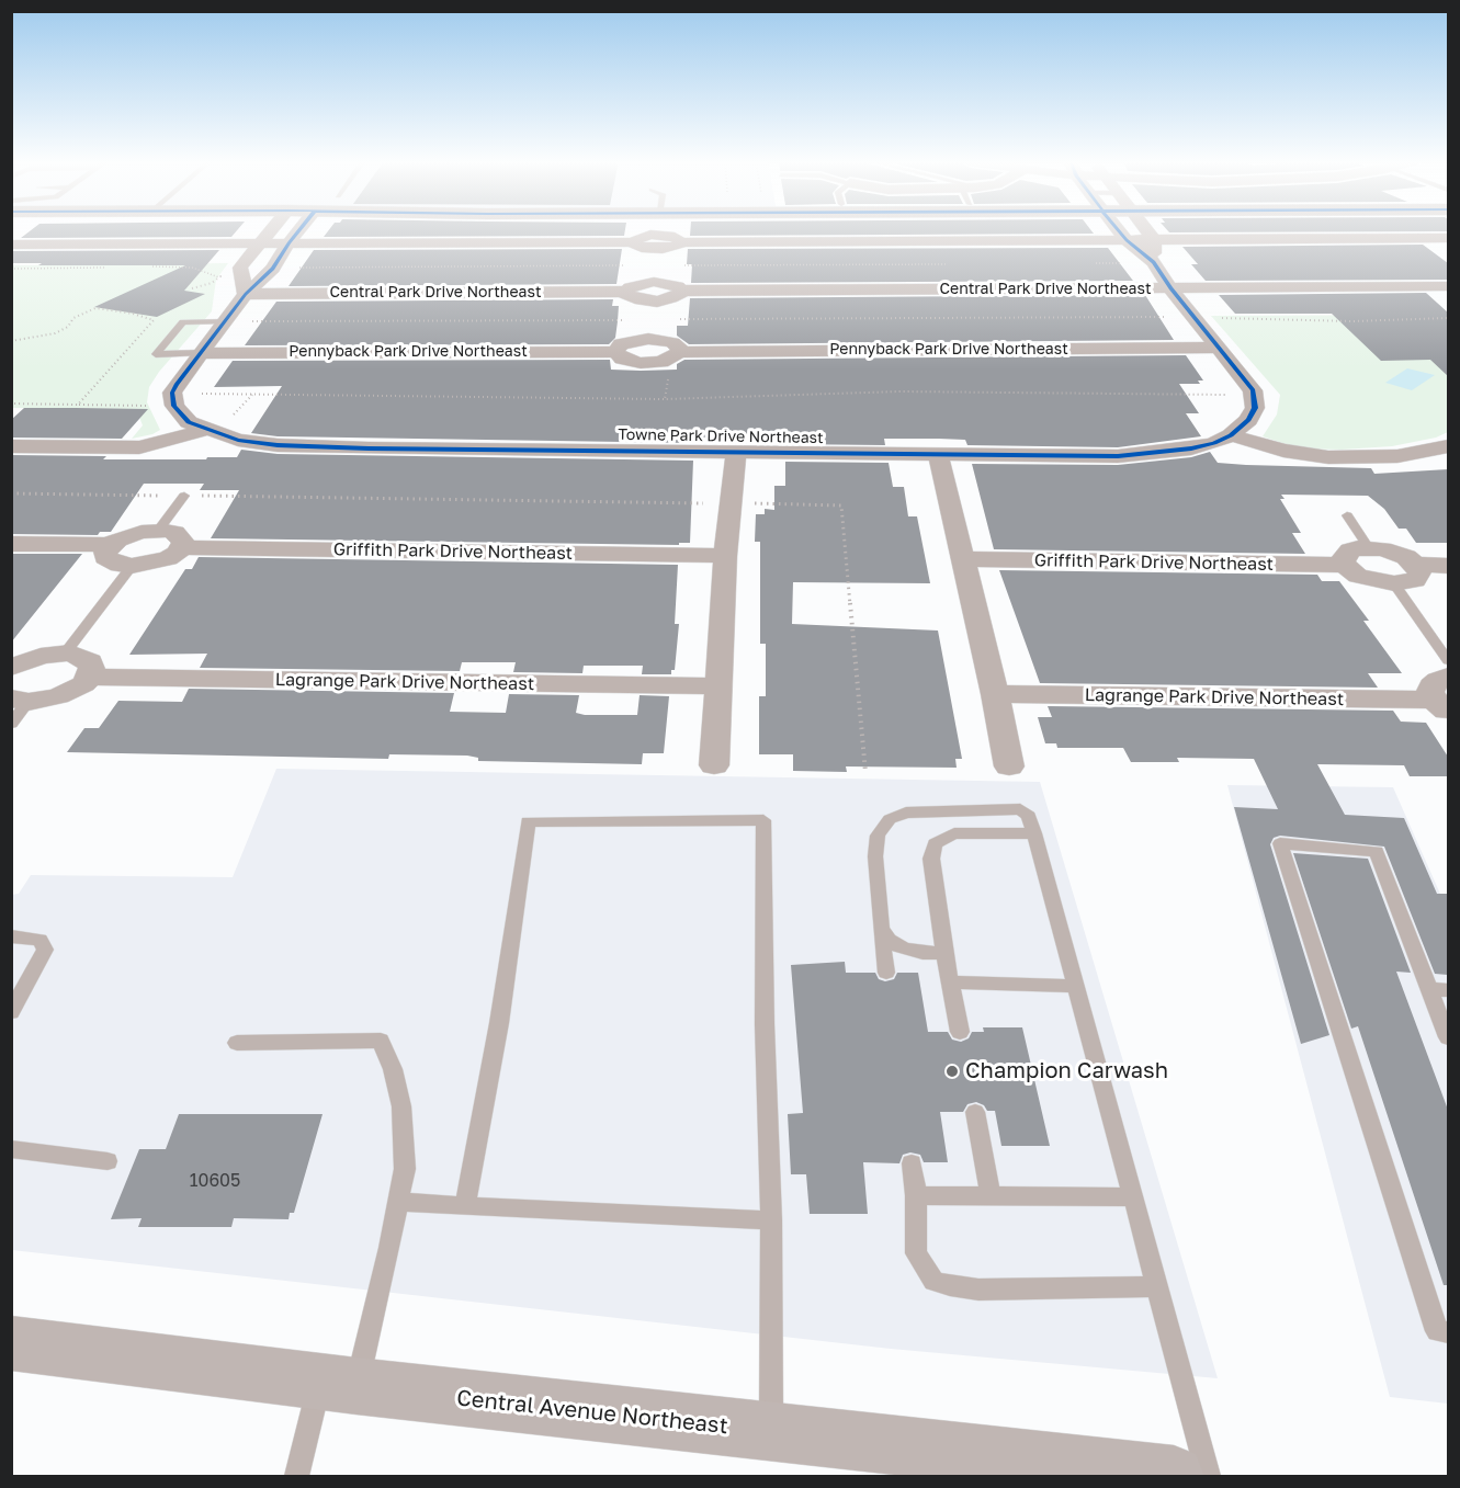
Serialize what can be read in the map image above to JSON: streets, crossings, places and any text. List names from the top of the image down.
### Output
{
  "streets": {
    "main road": ["Central Avenue Northeast"],
    "street": [
      "Central Park Drive Northeast",
      "Pennyback Park Drive Northeast",
      "Towne Park Drive Northeast",
      "Griffith Park Drive Northeast",
      "Lagrange Park Drive Northeast"
    ]
  },
  "crossings": [
    ["Central Park Drive Northeast", "Towne Park Drive Northeast"],
    ["Pennyback Park Drive Northeast", "Towne Park Drive Northeast"]
  ],
  "places": ["Champion Carwash"],
  "house_numbers": ["10605"]
}
